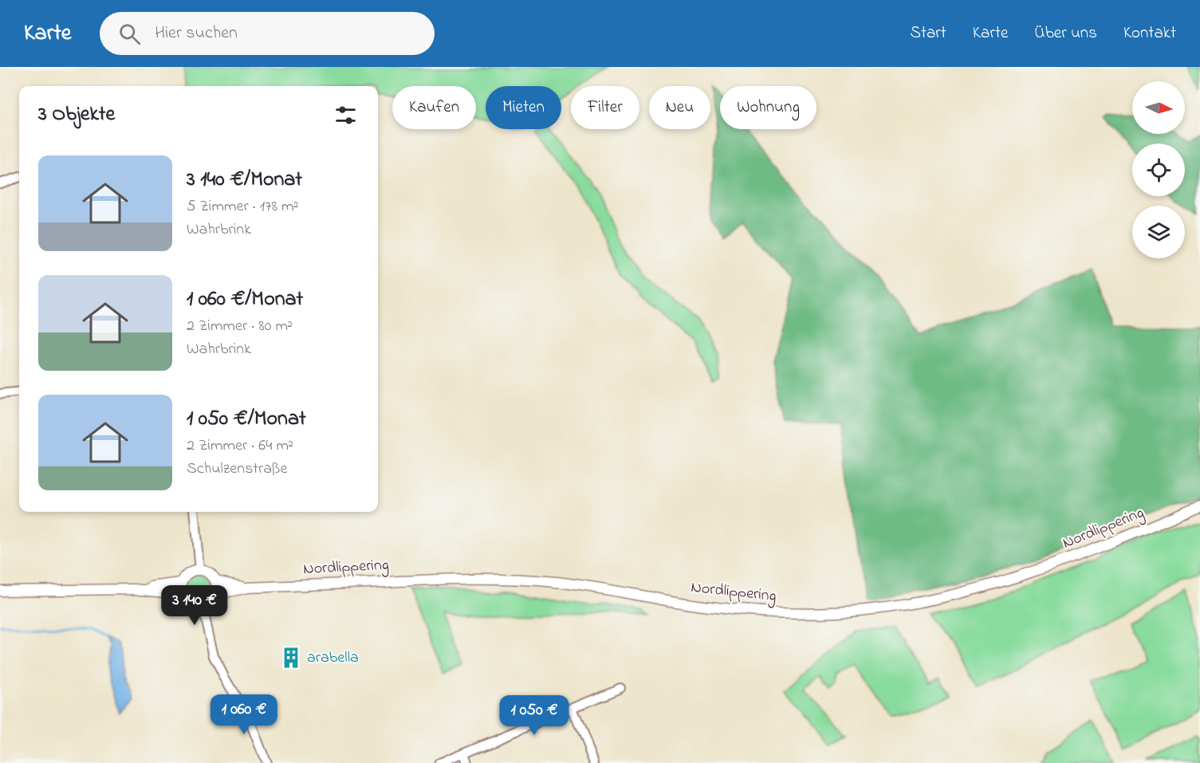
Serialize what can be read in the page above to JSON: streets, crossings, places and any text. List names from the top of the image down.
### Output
{
  "streets": {
    "main road": ["Nordlippering"]
  },
  "places": {
    "building": ["arabella"]
  },
  "north": "right",
  "page": {
    "header": "Karte",
    "search": "Hier suchen",
    "nav": [
      "Start",
      "Karte",
      "Über uns",
      "Kontakt"
    ],
    "chip": [
      "Kaufen",
      "Mieten",
      "Filter",
      "Neu",
      "Wohnung"
    ],
    "heading": "3 Objekte",
    "list": [
      {
        "name": "3 140 €/Monat",
        "note": "5 Zimmer · 178 m² · Wahrbrink"
      },
      {
        "name": "1 060 €/Monat",
        "note": "2 Zimmer · 80 m² · Wahrbrink"
      },
      {
        "name": "1 050 €/Monat",
        "note": "2 Zimmer · 64 m² · Schulzenstraße"
      }
    ],
    "price": ["3 140 €", "1 060 €", "1 050 €"]
  }
}
